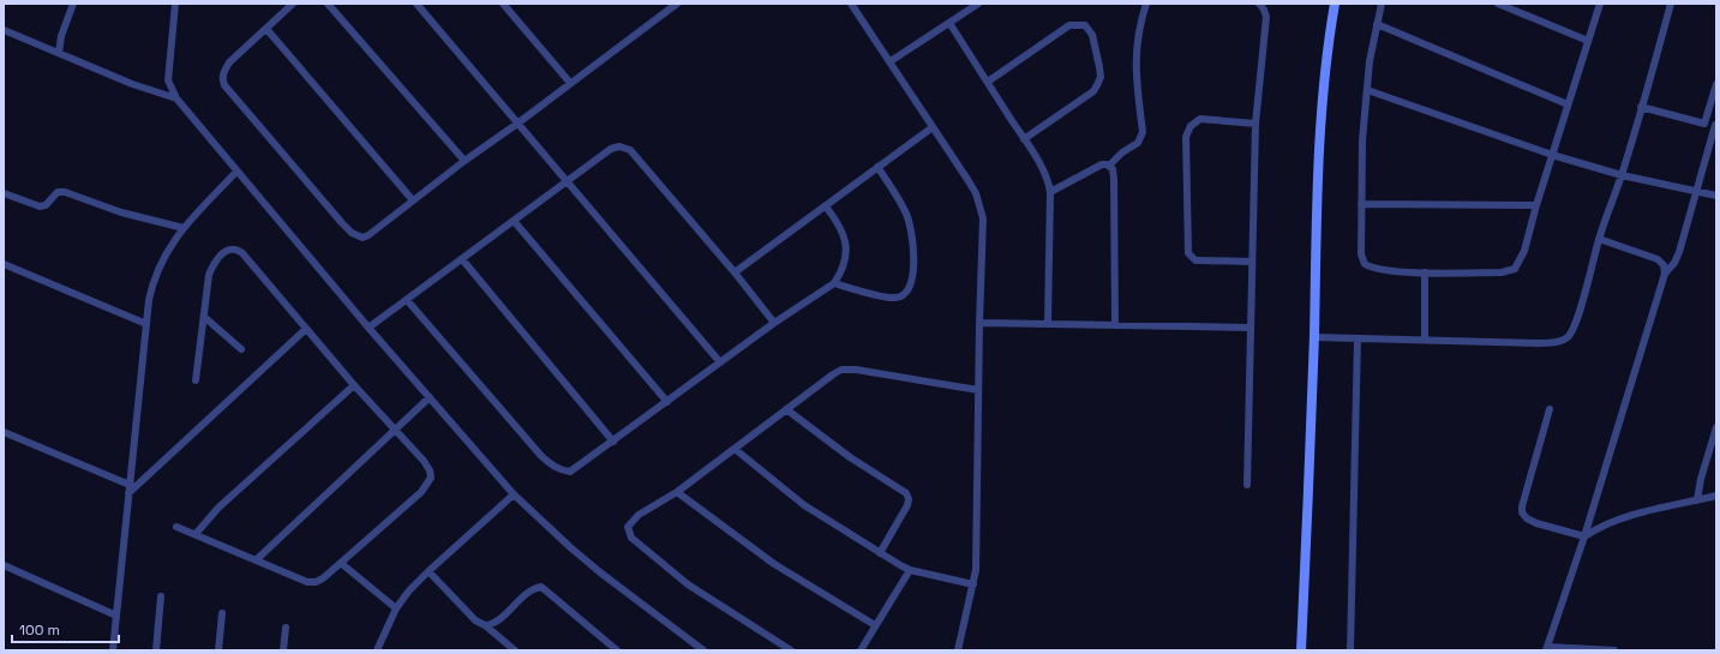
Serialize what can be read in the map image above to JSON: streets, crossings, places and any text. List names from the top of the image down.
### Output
{
  "scale_bar": "100 m"
}
